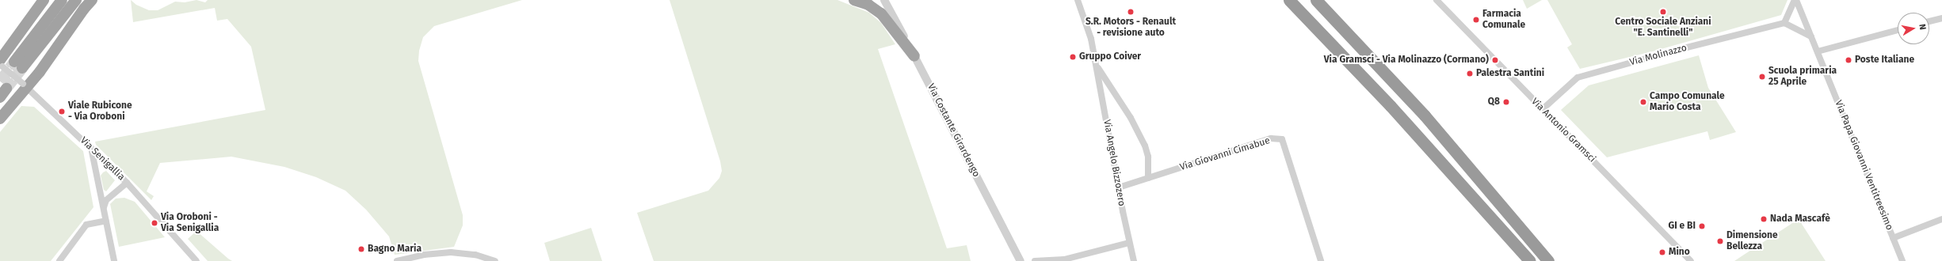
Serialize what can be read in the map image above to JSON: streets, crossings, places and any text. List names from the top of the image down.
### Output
{
  "streets": {
    "street": [
      "Via Molinazzo",
      "Via Costante Girardengo",
      "Via Antonio Gramsci",
      "Via Giovanni Cimabue",
      "Via Senigallia",
      "Via Angelo Bizzozero",
      "Via Papa Giovanni Ventitreesimo"
    ]
  },
  "crossings": [
    ["Via Molinazzo", "Via Antonio Gramsci"],
    ["Via Giovanni Cimabue", "Via Angelo Bizzozero"]
  ],
  "places": [
    "S.R. Motors - Renault - revisione auto",
    "Centro Sociale Anziani \"E. Santinelli\"",
    "Farmacia Comunale",
    "Gruppo Coiver",
    "Via Gramsci - Via Molinazzo (Cormano)",
    "Poste Italiane",
    "Palestra Santini",
    "Scuola primaria 25 Aprile",
    "Q8",
    "Campo Comunale Mario Costa",
    "Viale Rubicone - Via Oroboni",
    "Nada Mascafè",
    "Via Oroboni - Via Senigallia",
    "GI e BI",
    "Dimensione Bellezza",
    "Bagno Maria",
    "Mino"
  ],
  "north": "right"
}
